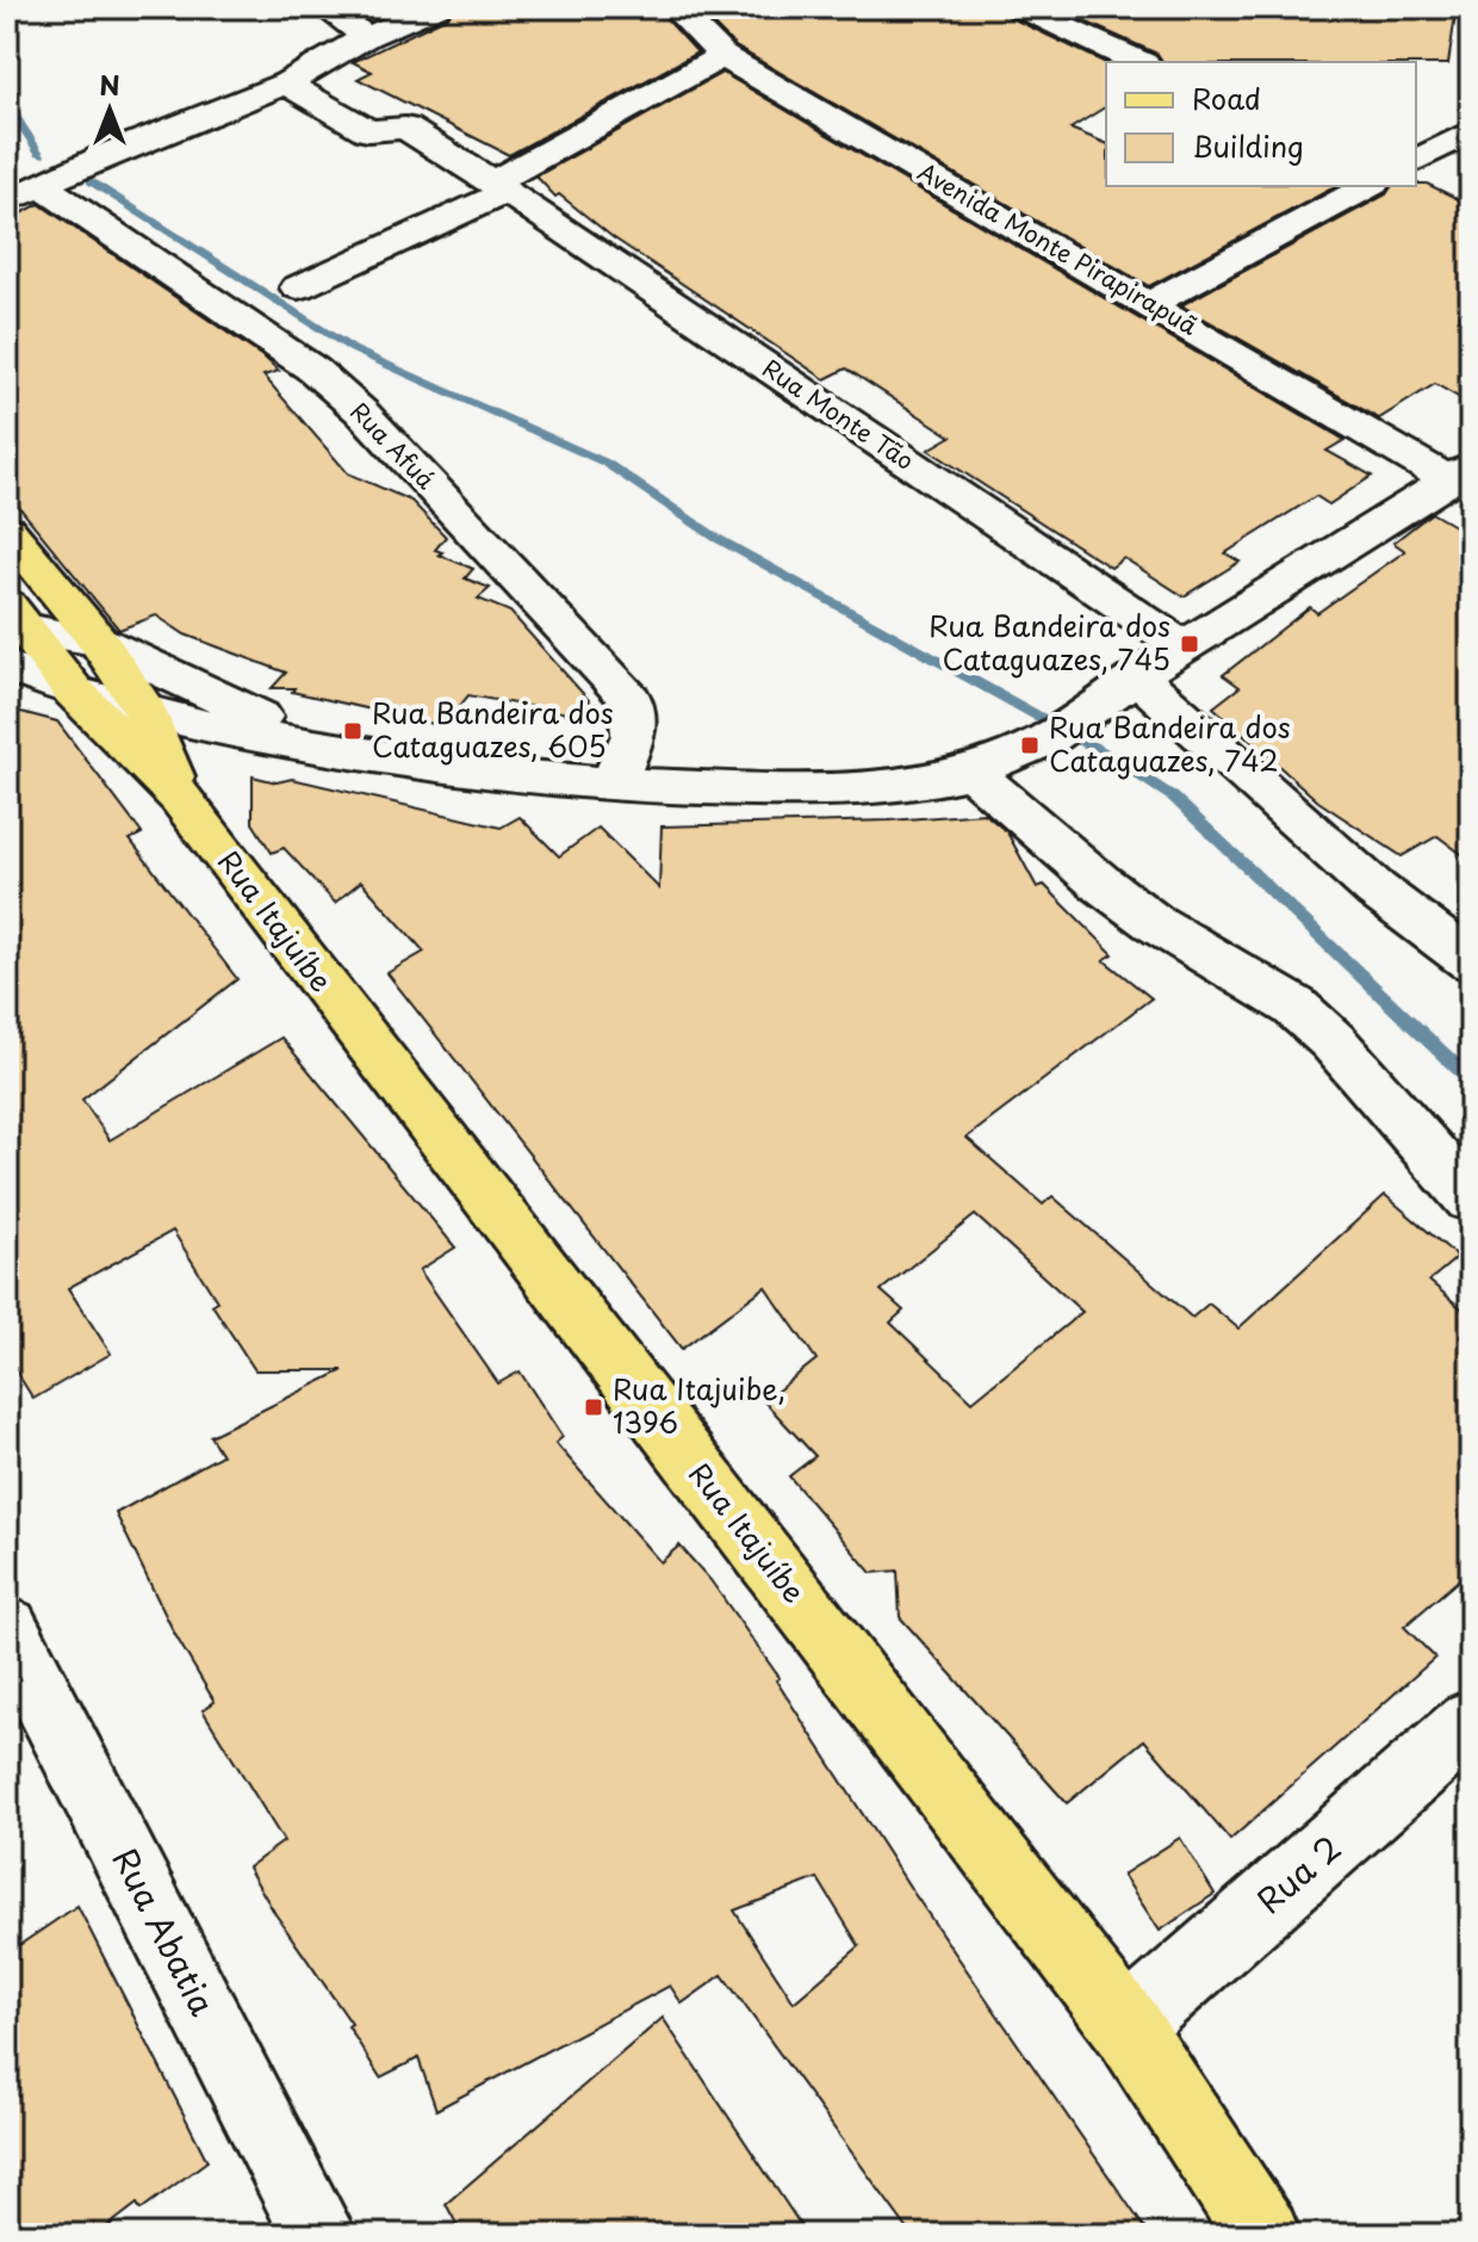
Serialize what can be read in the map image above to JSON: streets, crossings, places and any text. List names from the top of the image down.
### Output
{
  "streets": {
    "main road": ["Rua Itajuíbe"],
    "street": [
      "Avenida Monte Pirapirapuã",
      "Rua Monte Tão",
      "Rua Afuá",
      "Rua 2",
      "Rua Abatia"
    ]
  },
  "crossings": [
    ["Rua Itajuíbe", "Rua 2"]
  ],
  "places": {
    "transit": [
      "Rua Bandeira dos Cataguazes, 745",
      "Rua Bandeira dos Cataguazes, 605",
      "Rua Bandeira dos Cataguazes, 742",
      "Rua Itajuibe, 1396"
    ]
  },
  "legend": ["Road", "Building"],
  "north": "top"
}
